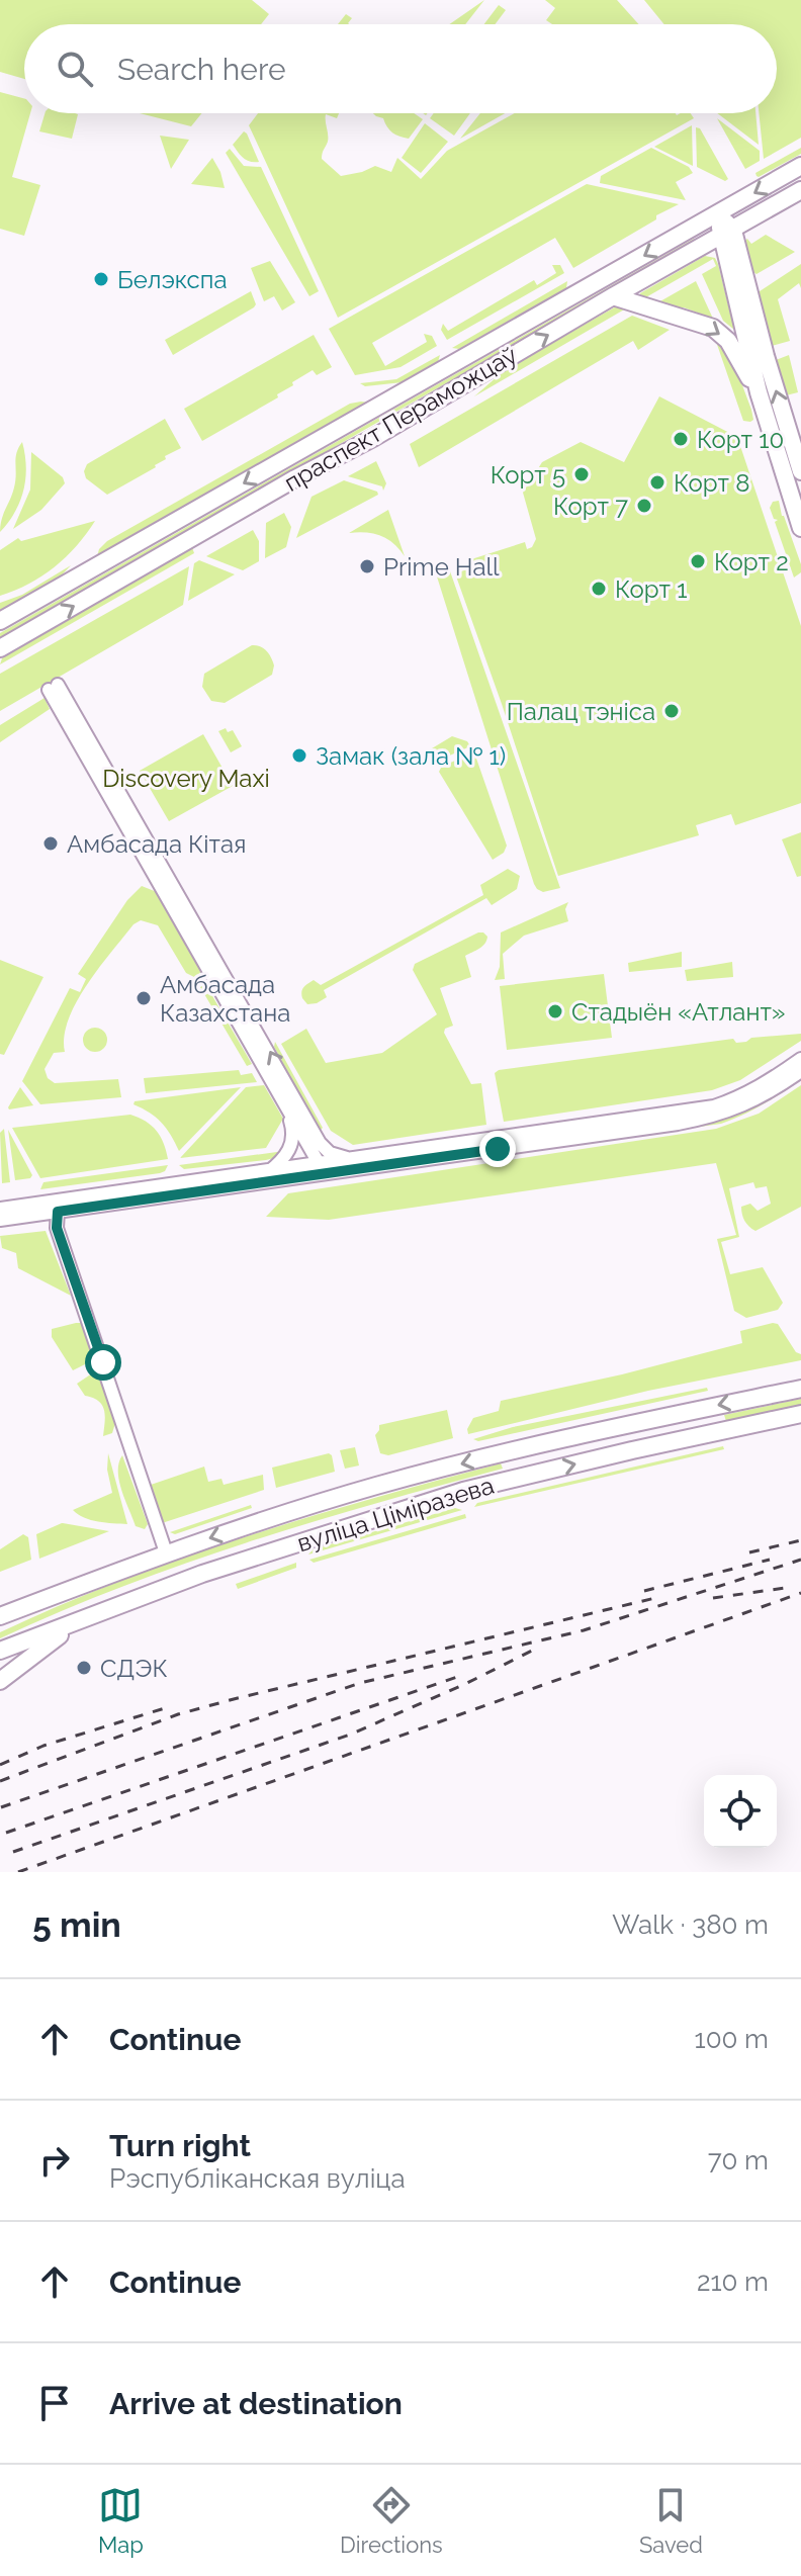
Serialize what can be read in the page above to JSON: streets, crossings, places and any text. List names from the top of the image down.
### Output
{
  "streets": {
    "main road": ["праспект Пераможцаў", "вуліца Ціміразева"]
  },
  "parks": ["Discovery Maxi"],
  "places": [
    "Белэкспа",
    "Корт 10",
    "Корт 5",
    "Корт 8",
    "Корт 7",
    "Корт 2",
    "Prime Hall",
    "Корт 1",
    "Палац тэніса",
    "Замак (зала № 1)",
    "Амбасада Кітая",
    "Амбасада Казахстана",
    "Стадыён «Атлант»",
    "СДЭК"
  ],
  "page": {
    "search": "Search here",
    "heading": ["5 min", "Walk · 380 m"],
    "list": [
      ["Continue", "100 m"],
      ["Turn right", "Рэспубліканская вуліца", "70 m"],
      ["Continue", "210 m"],
      "Arrive at destination"
    ],
    "nav": ["Map", "Directions", "Saved"]
  }
}
